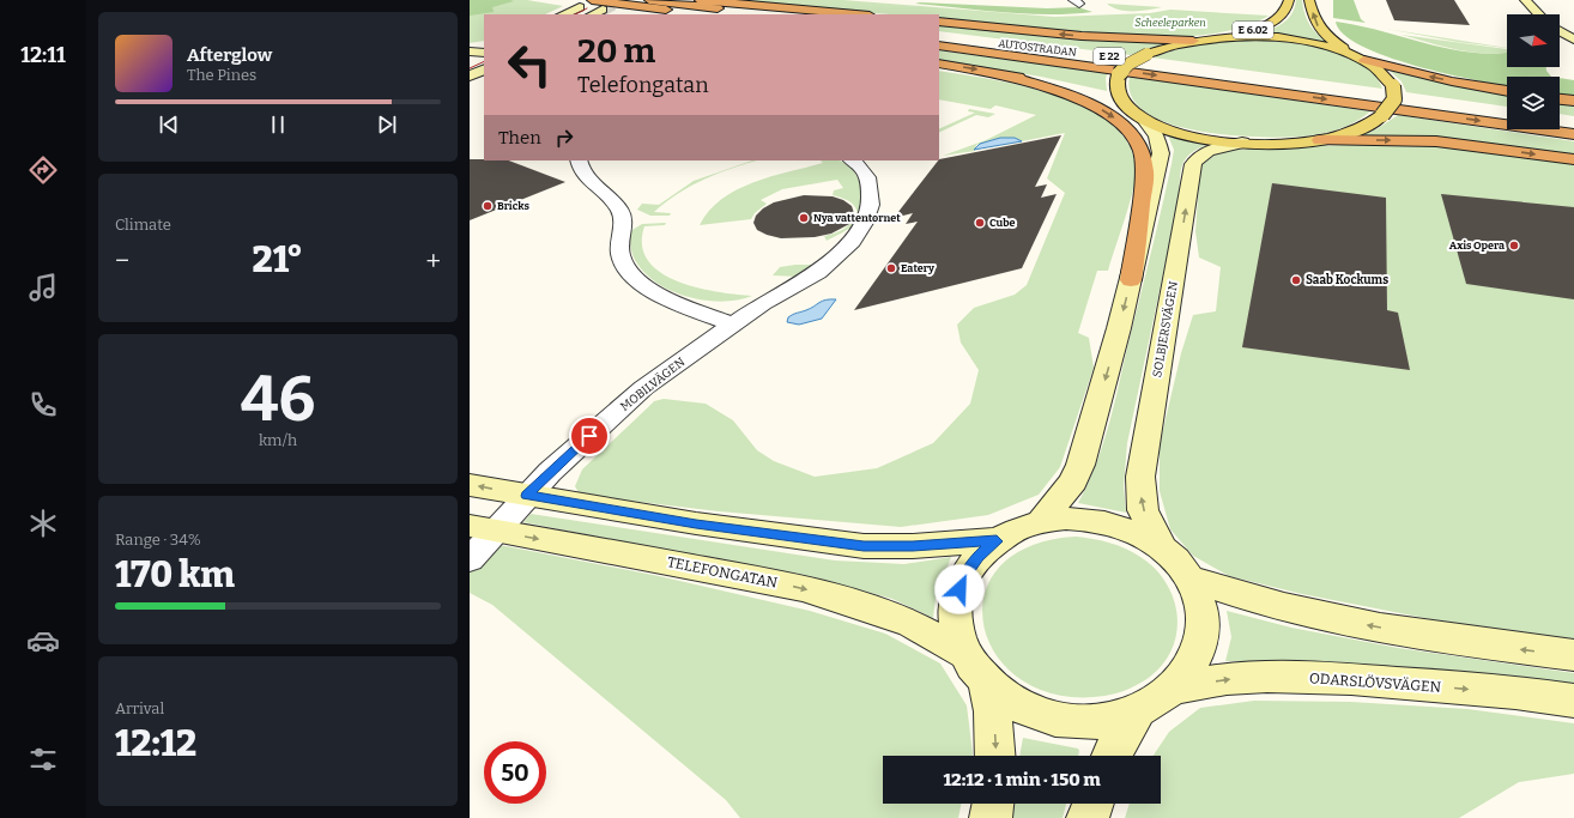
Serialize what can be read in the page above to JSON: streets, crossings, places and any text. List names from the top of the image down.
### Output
{
  "streets": {
    "highway": ["AUTOSTRADAN", "E 22"],
    "main road": [
      "E 6.02",
      "SOLBJERSVÄGEN",
      "TELEFONGATAN",
      "ODARSLÖVSVÄGEN"
    ],
    "street": ["MOBILVÄGEN"]
  },
  "crossings": [
    ["AUTOSTRADAN", "E 22"],
    ["MOBILVÄGEN", "TELEFONGATAN"]
  ],
  "parks": ["Scheeleparken"],
  "places": [
    "Bricks",
    "Nya vattentornet",
    "Cube",
    "Axis Opera",
    "Eatery",
    "Saab Kockums"
  ],
  "north": "right",
  "page": {
    "tabs": "12:11",
    "turn": ["20 m", "Telefongatan"],
    "song": ["Afterglow", "The Pines"],
    "then": "Then",
    "tile": [
      "Climate",
      ["46", "km/h"],
      ["Range · 34%", "170 km"],
      ["Arrival", "12:12"]
    ],
    "heat": ["−", "21°", "+"],
    "limit": "50",
    "trip": "12:12 · 1 min · 150 m"
  }
}
